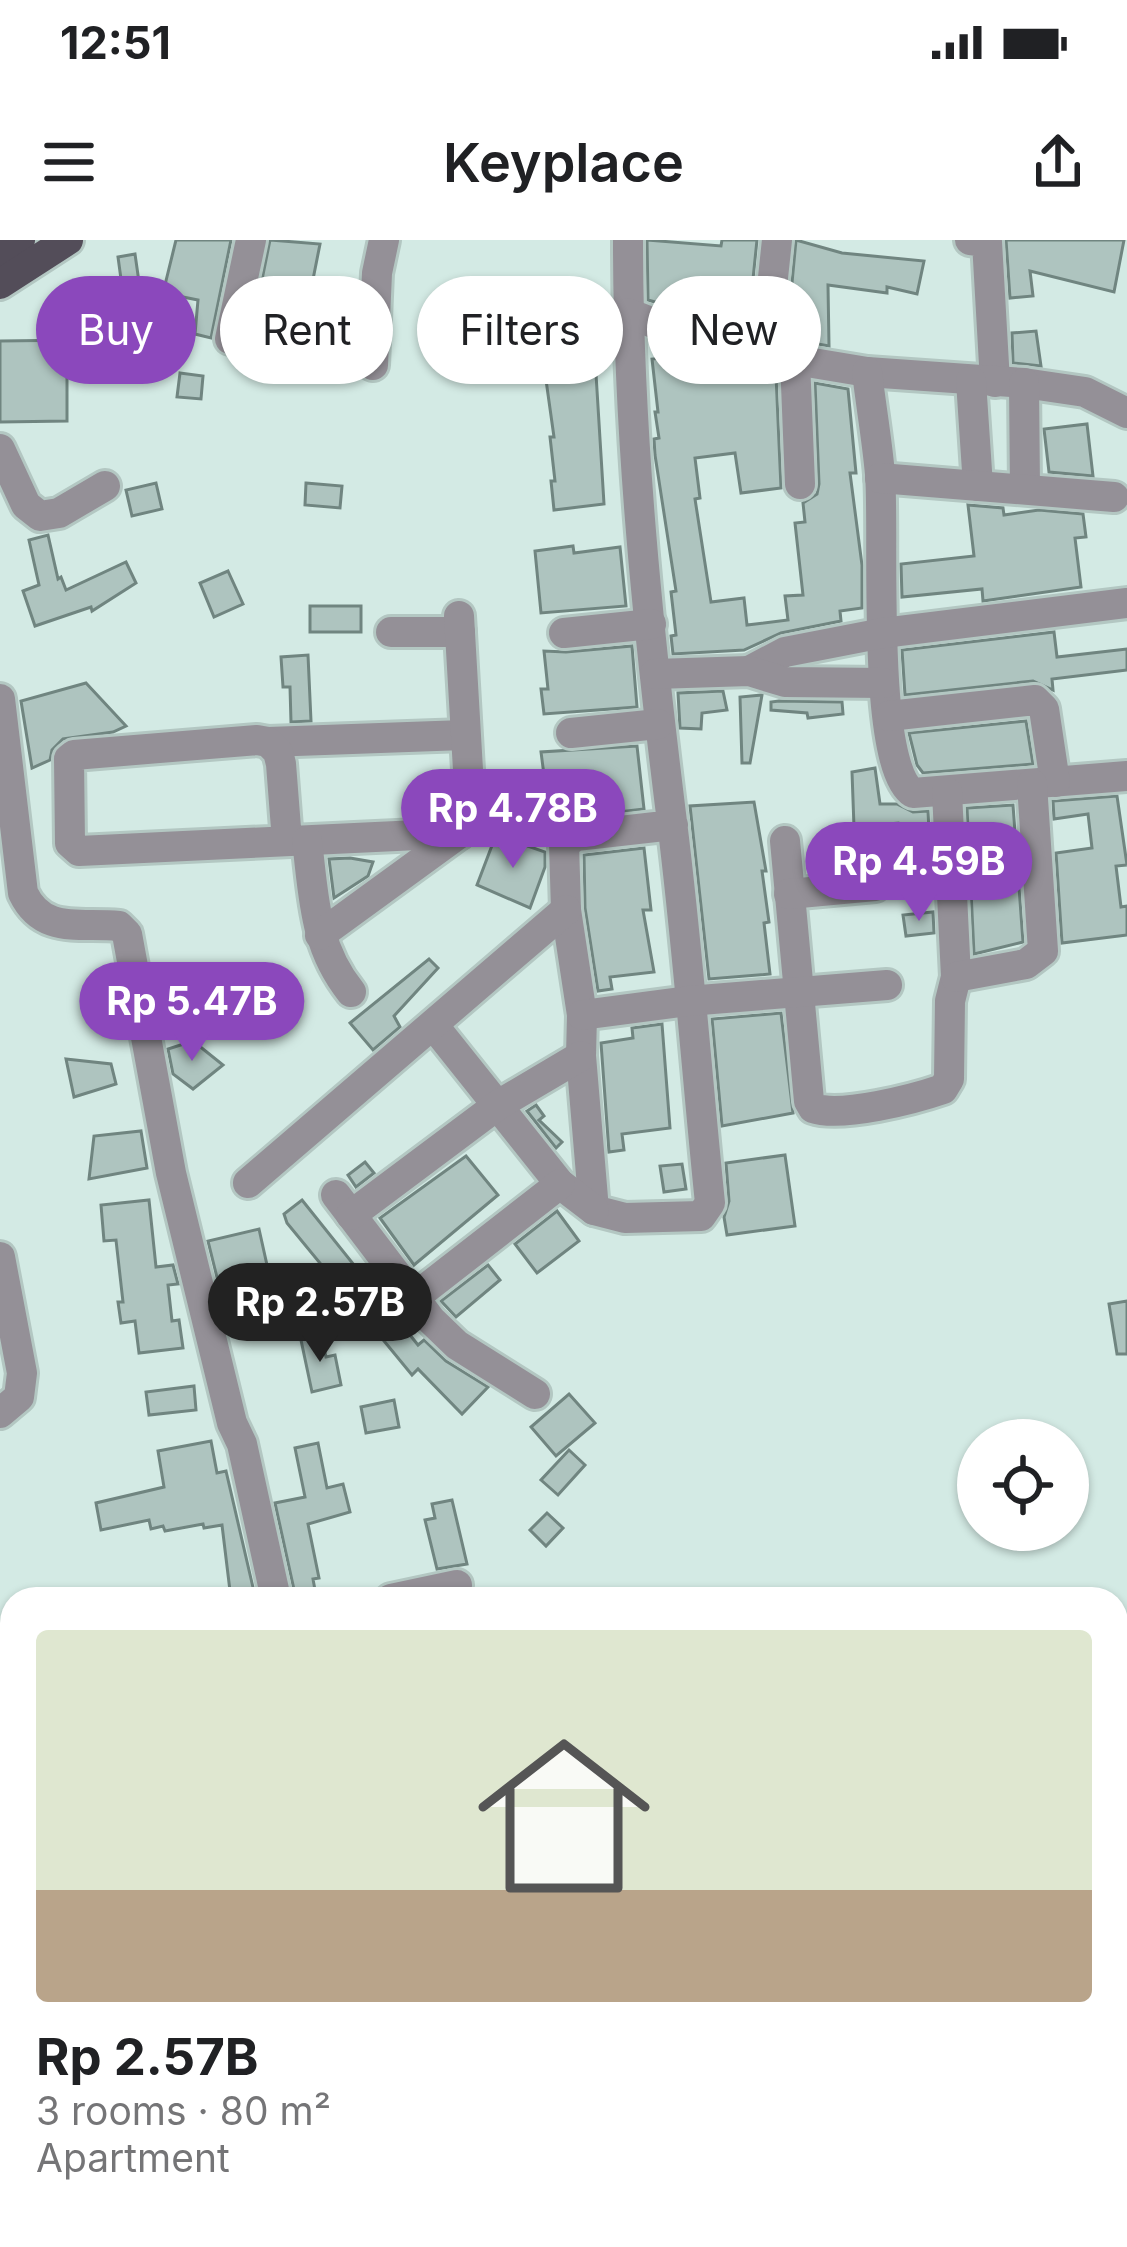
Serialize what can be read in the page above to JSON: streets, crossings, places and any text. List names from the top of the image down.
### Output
{
  "page": {
    "status": "12:51",
    "header": "Keyplace",
    "chip": [
      "Buy",
      "Rent",
      "Filters",
      "New"
    ],
    "price": [
      "Rp 4.78B",
      "Rp 4.59B",
      "Rp 5.47B",
      "Rp 2.57B"
    ],
    "list": [
      {
        "name": "Rp 2.57B",
        "note": "3 rooms · 80 m² · Apartment"
      }
    ]
  }
}
